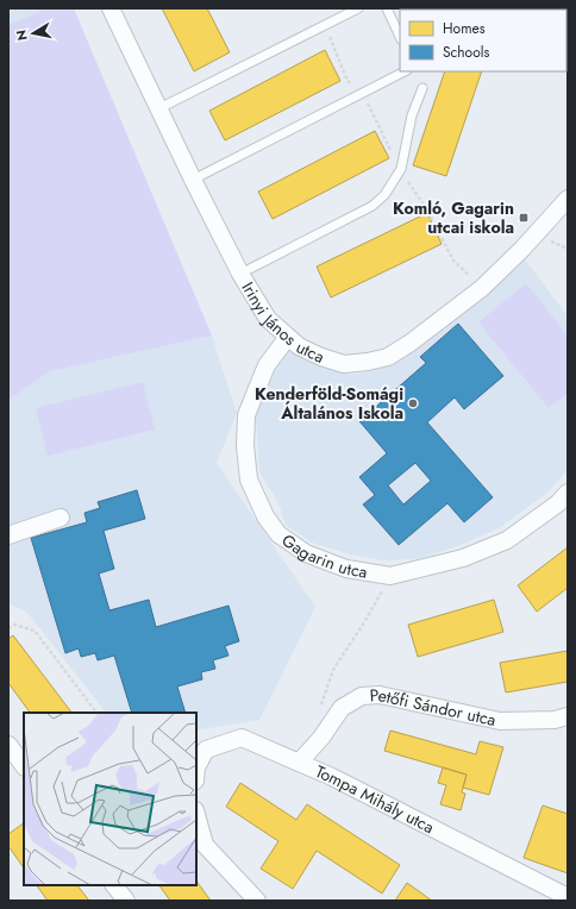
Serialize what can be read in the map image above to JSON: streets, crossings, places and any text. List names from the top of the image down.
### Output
{
  "streets": {
    "street": [
      "Irinyi János utca",
      "Gagarin utca",
      "Petőfi Sándor utca",
      "Tompa Mihály utca"
    ]
  },
  "crossings": [
    ["Irinyi János utca", "Gagarin utca"],
    ["Petőfi Sándor utca", "Tompa Mihály utca"]
  ],
  "places": {
    "transit": ["Komló, Gagarin utcai iskola"],
    "other": ["Kenderföld-Somági Általános Iskola"]
  },
  "legend": ["Homes", "Schools"],
  "north": "left"
}
